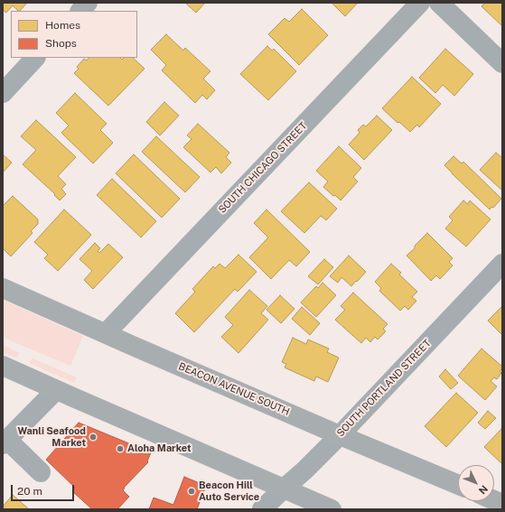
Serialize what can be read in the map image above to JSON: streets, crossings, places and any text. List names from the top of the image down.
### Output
{
  "streets": {
    "main road": ["BEACON AVENUE SOUTH"],
    "street": ["SOUTH CHICAGO STREET", "SOUTH PORTLAND STREET"]
  },
  "crossings": [
    ["SOUTH CHICAGO STREET", "BEACON AVENUE SOUTH"],
    ["SOUTH PORTLAND STREET", "BEACON AVENUE SOUTH"]
  ],
  "places": ["Wanli Seafood Market", "Aloha Market", "Beacon Hill Auto Service"],
  "legend": ["Homes", "Shops"],
  "scale_bar": "20 m",
  "north": "bottom right"
}
